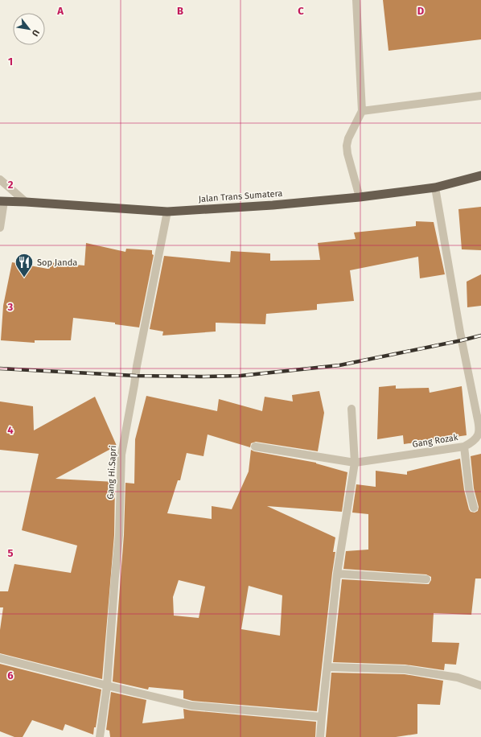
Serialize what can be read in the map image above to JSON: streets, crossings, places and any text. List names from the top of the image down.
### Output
{
  "streets": {
    "highway": ["Jalan Trans Sumatera"],
    "street": ["Gang Rozak", "Gang Hi.Sapri"]
  },
  "crossings": [
    ["Jalan Trans Sumatera", "Gang Rozak"],
    ["Jalan Trans Sumatera", "Gang Hi.Sapri"]
  ],
  "places": {
    "restaurant": ["Sop Janda"]
  },
  "north": "bottom right",
  "grid": {
    "columns": [
      "A",
      "B",
      "C",
      "D"
    ],
    "rows": [
      "1",
      "2",
      "3",
      "4",
      "5",
      "6"
    ]
  }
}
